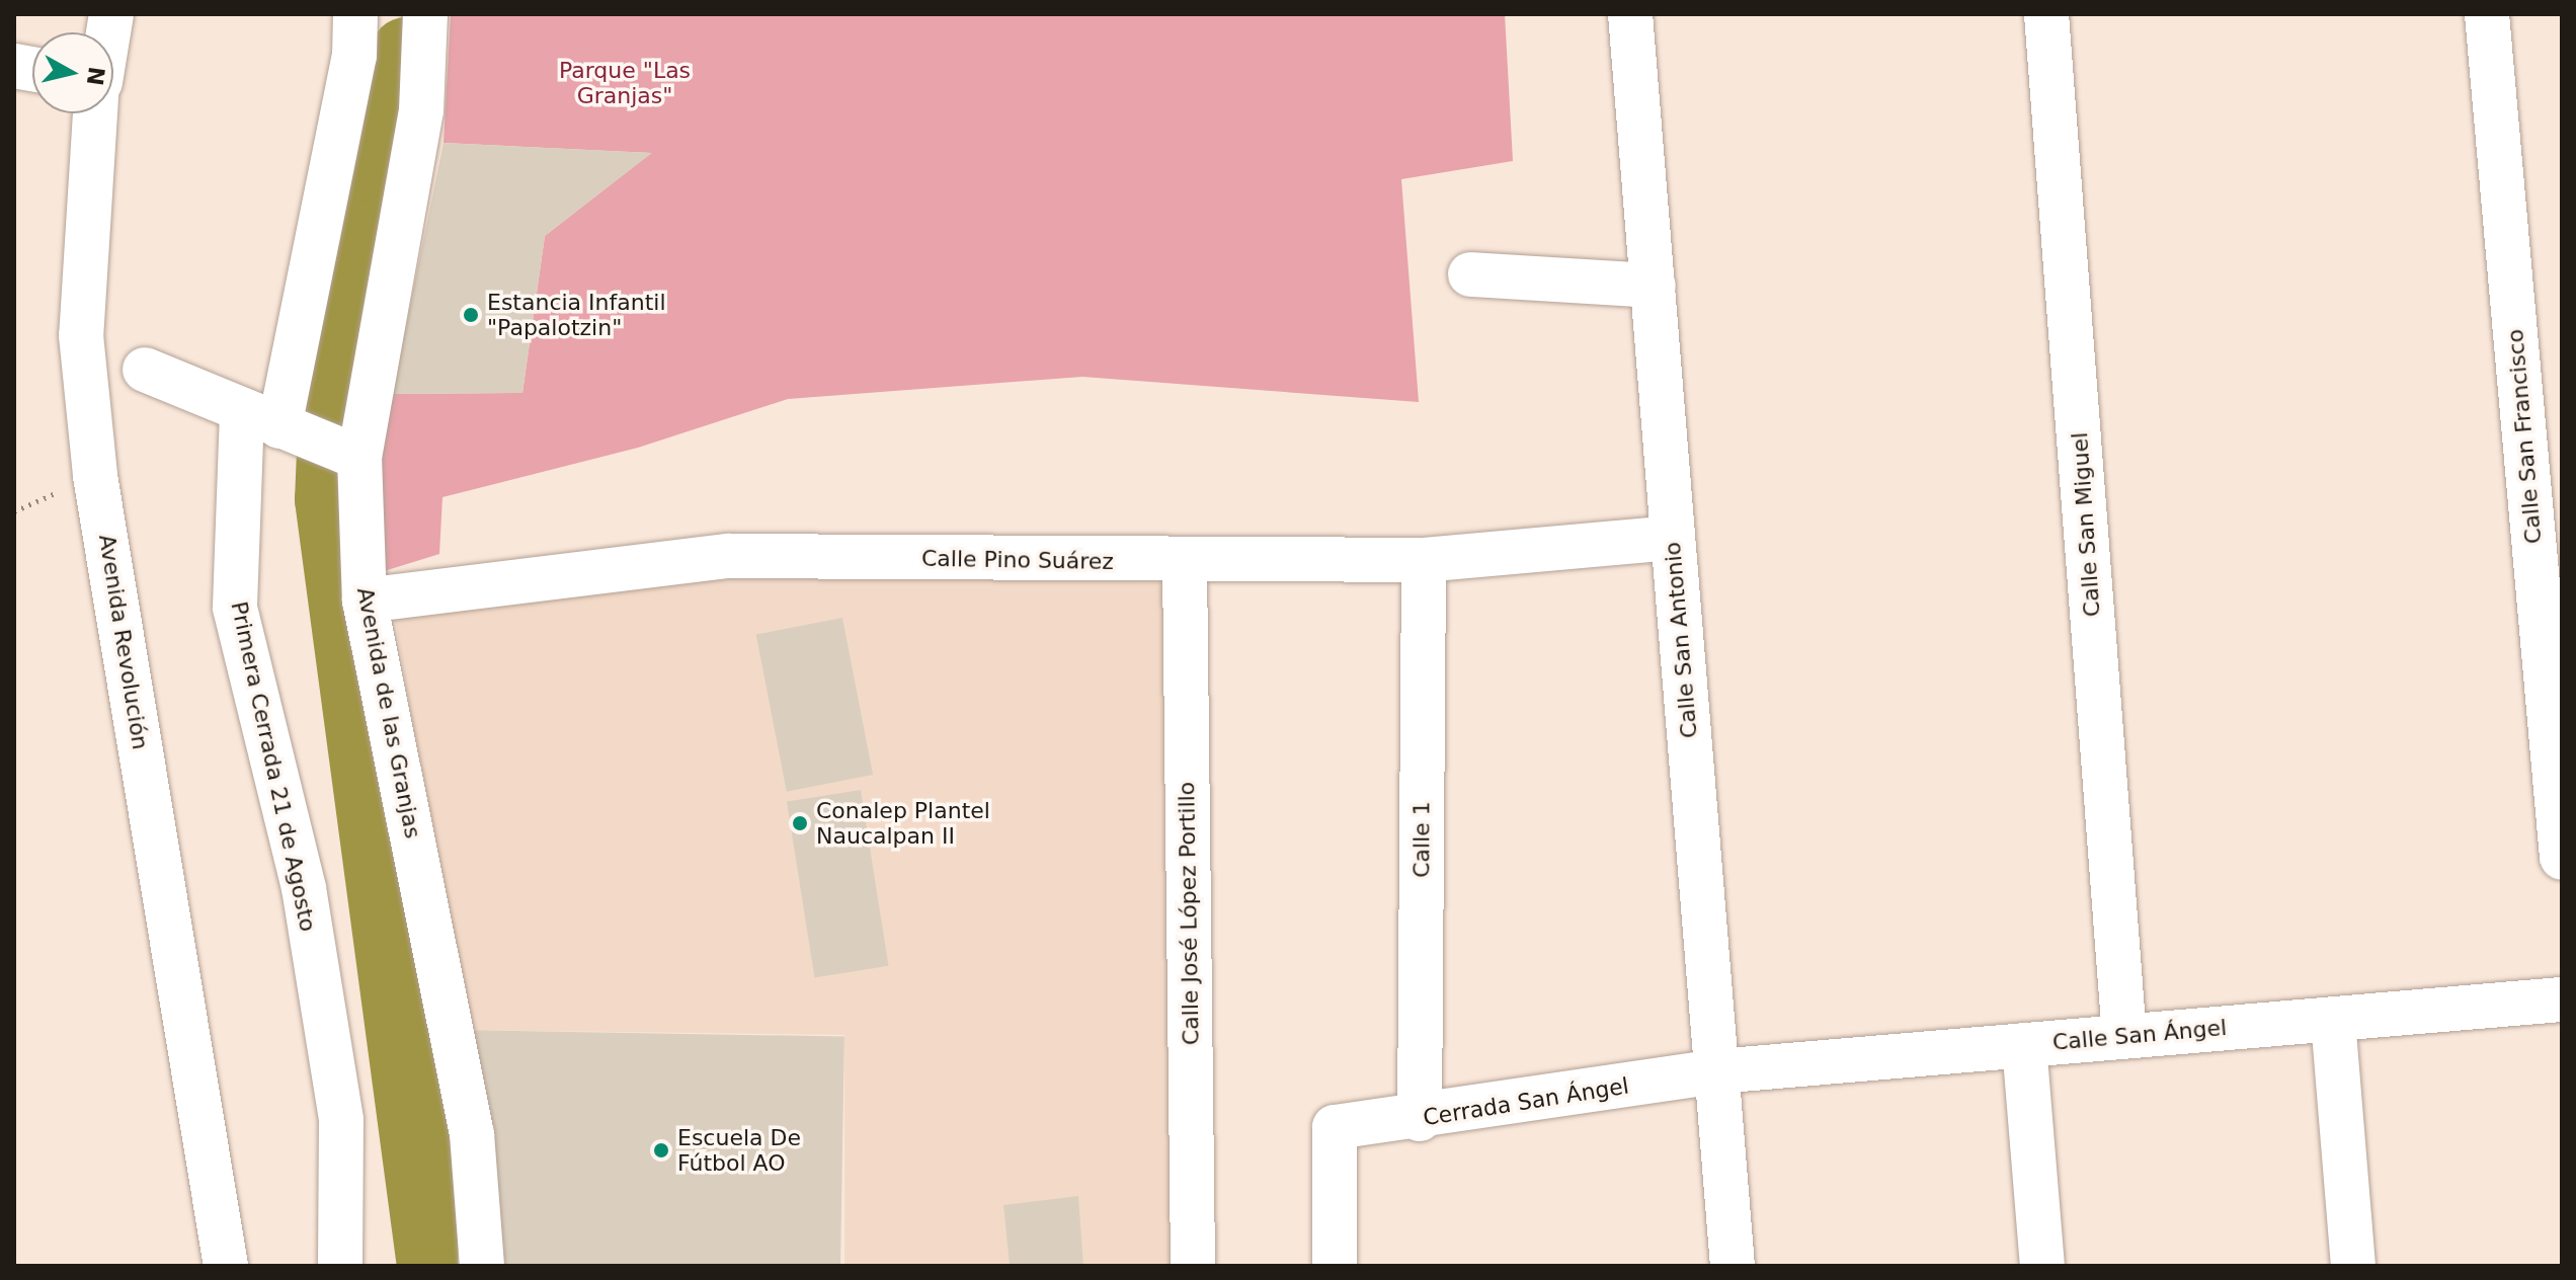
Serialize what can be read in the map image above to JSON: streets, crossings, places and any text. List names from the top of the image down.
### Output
{
  "streets": {
    "street": [
      "Calle San Francisco",
      "Calle San Miguel",
      "Calle Pino Suárez",
      "Calle San Antonio",
      "Avenida Revolución",
      "Avenida de las Granjas",
      "Primera Cerrada 21 de Agosto",
      "Calle 1",
      "Calle José López Portillo",
      "Calle San Ángel",
      "Cerrada San Ángel"
    ]
  },
  "crossings": [
    ["Calle San Miguel", "Calle San Ángel"],
    ["Calle Pino Suárez", "Calle San Antonio"],
    ["Calle Pino Suárez", "Avenida de las Granjas"],
    ["Calle Pino Suárez", "Calle 1"],
    ["Calle Pino Suárez", "Calle José López Portillo"],
    ["Calle San Antonio", "Calle San Ángel"],
    ["Calle San Antonio", "Cerrada San Ángel"],
    ["Avenida de las Granjas", "Primera Cerrada 21 de Agosto"],
    ["Calle 1", "Cerrada San Ángel"],
    ["Calle San Ángel", "Cerrada San Ángel"]
  ],
  "parks": ["Parque \"Las Granjas\""],
  "places": ["Estancia Infantil \"Papalotzin\"", "Conalep Plantel Naucalpan II", "Escuela De Fútbol AO"],
  "north": "right"
}
